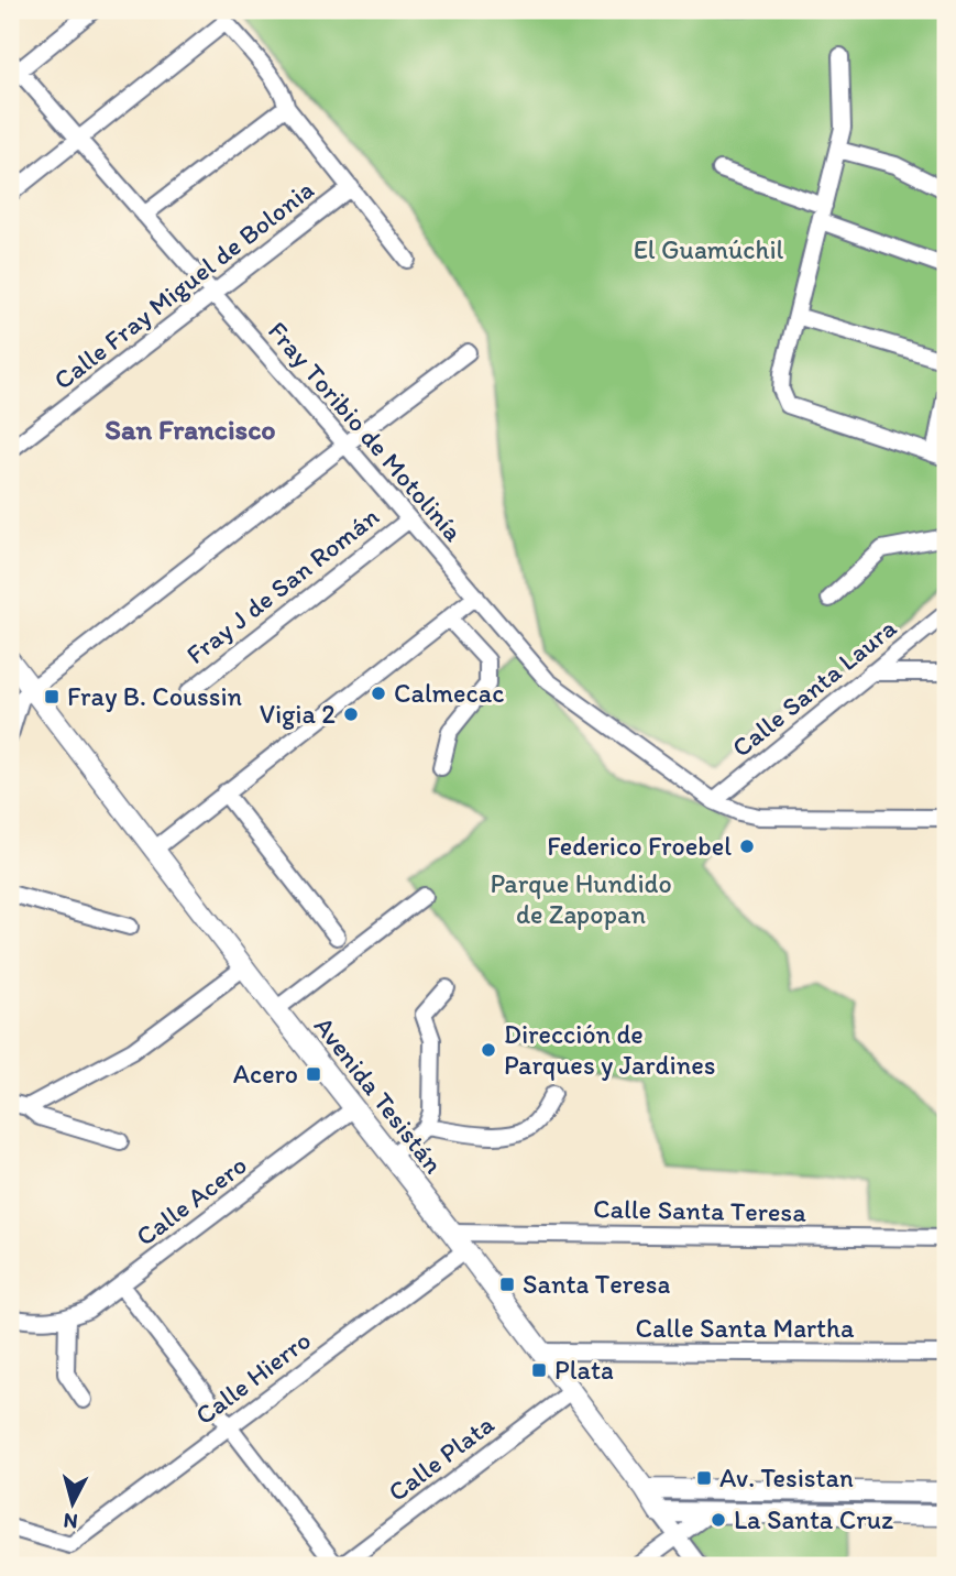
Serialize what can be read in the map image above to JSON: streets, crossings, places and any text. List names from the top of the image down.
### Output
{
  "streets": {
    "main road": ["Avenida Tesistán"],
    "street": [
      "Calle Fray Miguel de Bolonia",
      "Fray Toribio de Motolinía",
      "Fray J de San Román",
      "Calle Santa Laura",
      "Calle Acero",
      "Calle Santa Teresa",
      "Calle Santa Martha",
      "Calle Hierro",
      "Calle Plata"
    ]
  },
  "crossings": [
    ["Calle Fray Miguel de Bolonia", "Fray Toribio de Motolinía"],
    ["Fray Toribio de Motolinía", "Fray J de San Román"],
    ["Fray Toribio de Motolinía", "Calle Santa Laura"],
    ["Avenida Tesistán", "Calle Acero"],
    ["Avenida Tesistán", "Calle Santa Teresa"],
    ["Avenida Tesistán", "Calle Santa Martha"],
    ["Avenida Tesistán", "Calle Hierro"],
    ["Avenida Tesistán", "Calle Plata"]
  ],
  "districts": ["San Francisco"],
  "parks": ["El Guamúchil", "Parque Hundido de Zapopan"],
  "places": {
    "other": [
      "Calmecac",
      "Vigia 2",
      "Federico Froebel",
      "Dirección de Parques y Jardines",
      "La Santa Cruz"
    ],
    "transit": [
      "Fray B. Coussin",
      "Acero",
      "Santa Teresa",
      "Plata",
      "Av. Tesistan"
    ]
  },
  "north": "bottom"
}
